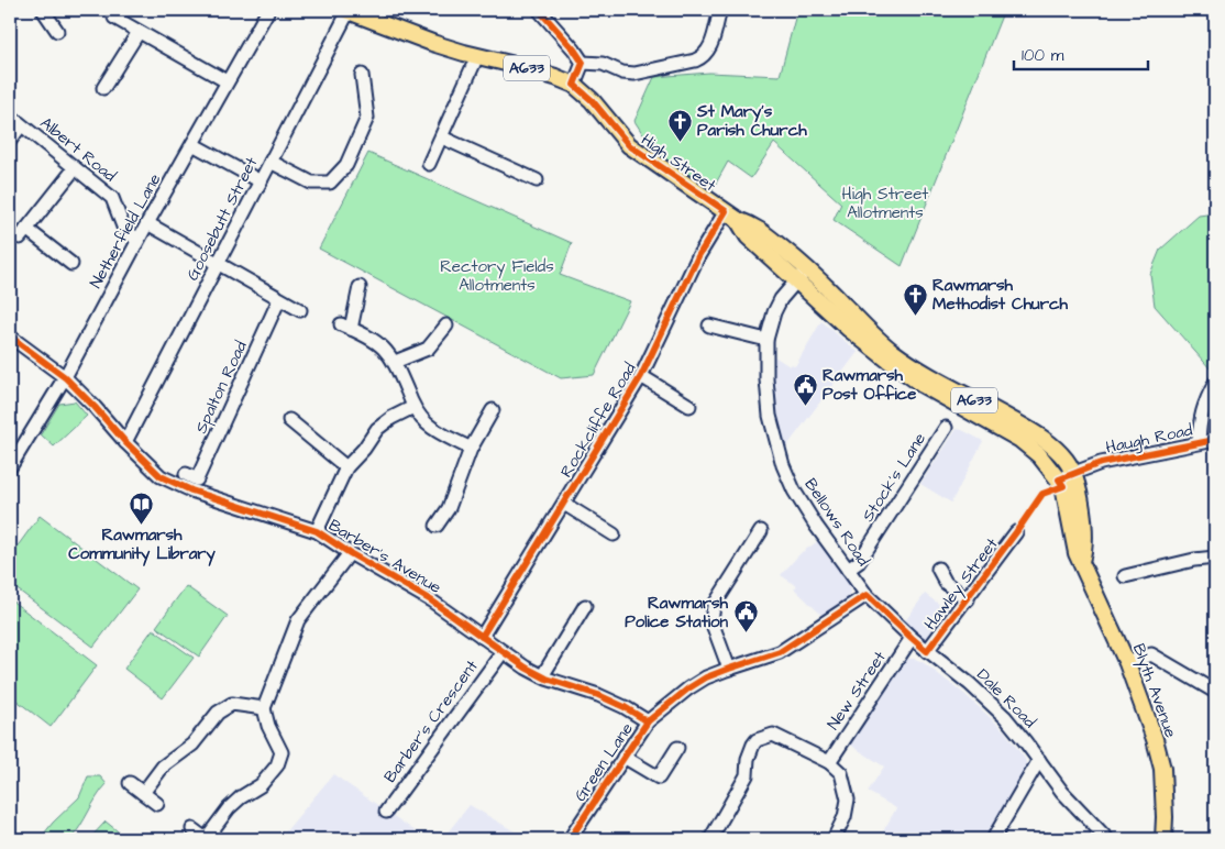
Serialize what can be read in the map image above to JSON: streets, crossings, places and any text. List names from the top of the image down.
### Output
{
  "streets": {
    "main road": ["A633", "High Street", "Blyth Avenue"],
    "street": [
      "Albert Road",
      "Goosebutt Street",
      "Netherfield Lane",
      "Spalton Road",
      "Rockcliffe Road",
      "Haugh Road",
      "Stock's Lane",
      "Bellows Road",
      "Barber's Avenue",
      "Hawley Street",
      "New Street",
      "Dale Road",
      "Barber's Crescent",
      "Green Lane"
    ]
  },
  "crossings": [
    ["A633", "High Street"],
    ["A633", "Goosebutt Street"],
    ["Albert Road", "Netherfield Lane"],
    ["High Street", "Rockcliffe Road"],
    ["High Street", "Haugh Road"],
    ["High Street", "Bellows Road"],
    ["High Street", "Blyth Avenue"],
    ["Goosebutt Street", "Barber's Avenue"],
    ["Netherfield Lane", "Barber's Avenue"],
    ["Rockcliffe Road", "Barber's Avenue"],
    ["Stock's Lane", "Bellows Road"],
    ["Bellows Road", "Dale Road"],
    ["Bellows Road", "Green Lane"],
    ["Barber's Avenue", "Barber's Crescent"],
    ["Barber's Avenue", "Green Lane"],
    ["Hawley Street", "Dale Road"],
    ["New Street", "Dale Road"],
    ["Dale Road", "Green Lane"]
  ],
  "parks": ["High Street Allotments", "Rectory Fields Allotments"],
  "places": {
    "church": ["St Mary's Parish Church", "Rawmarsh Methodist Church"],
    "public building": ["Rawmarsh Post Office", "Rawmarsh Police Station"],
    "library": ["Rawmarsh Community Library"]
  },
  "scale_bar": "100 m"
}
